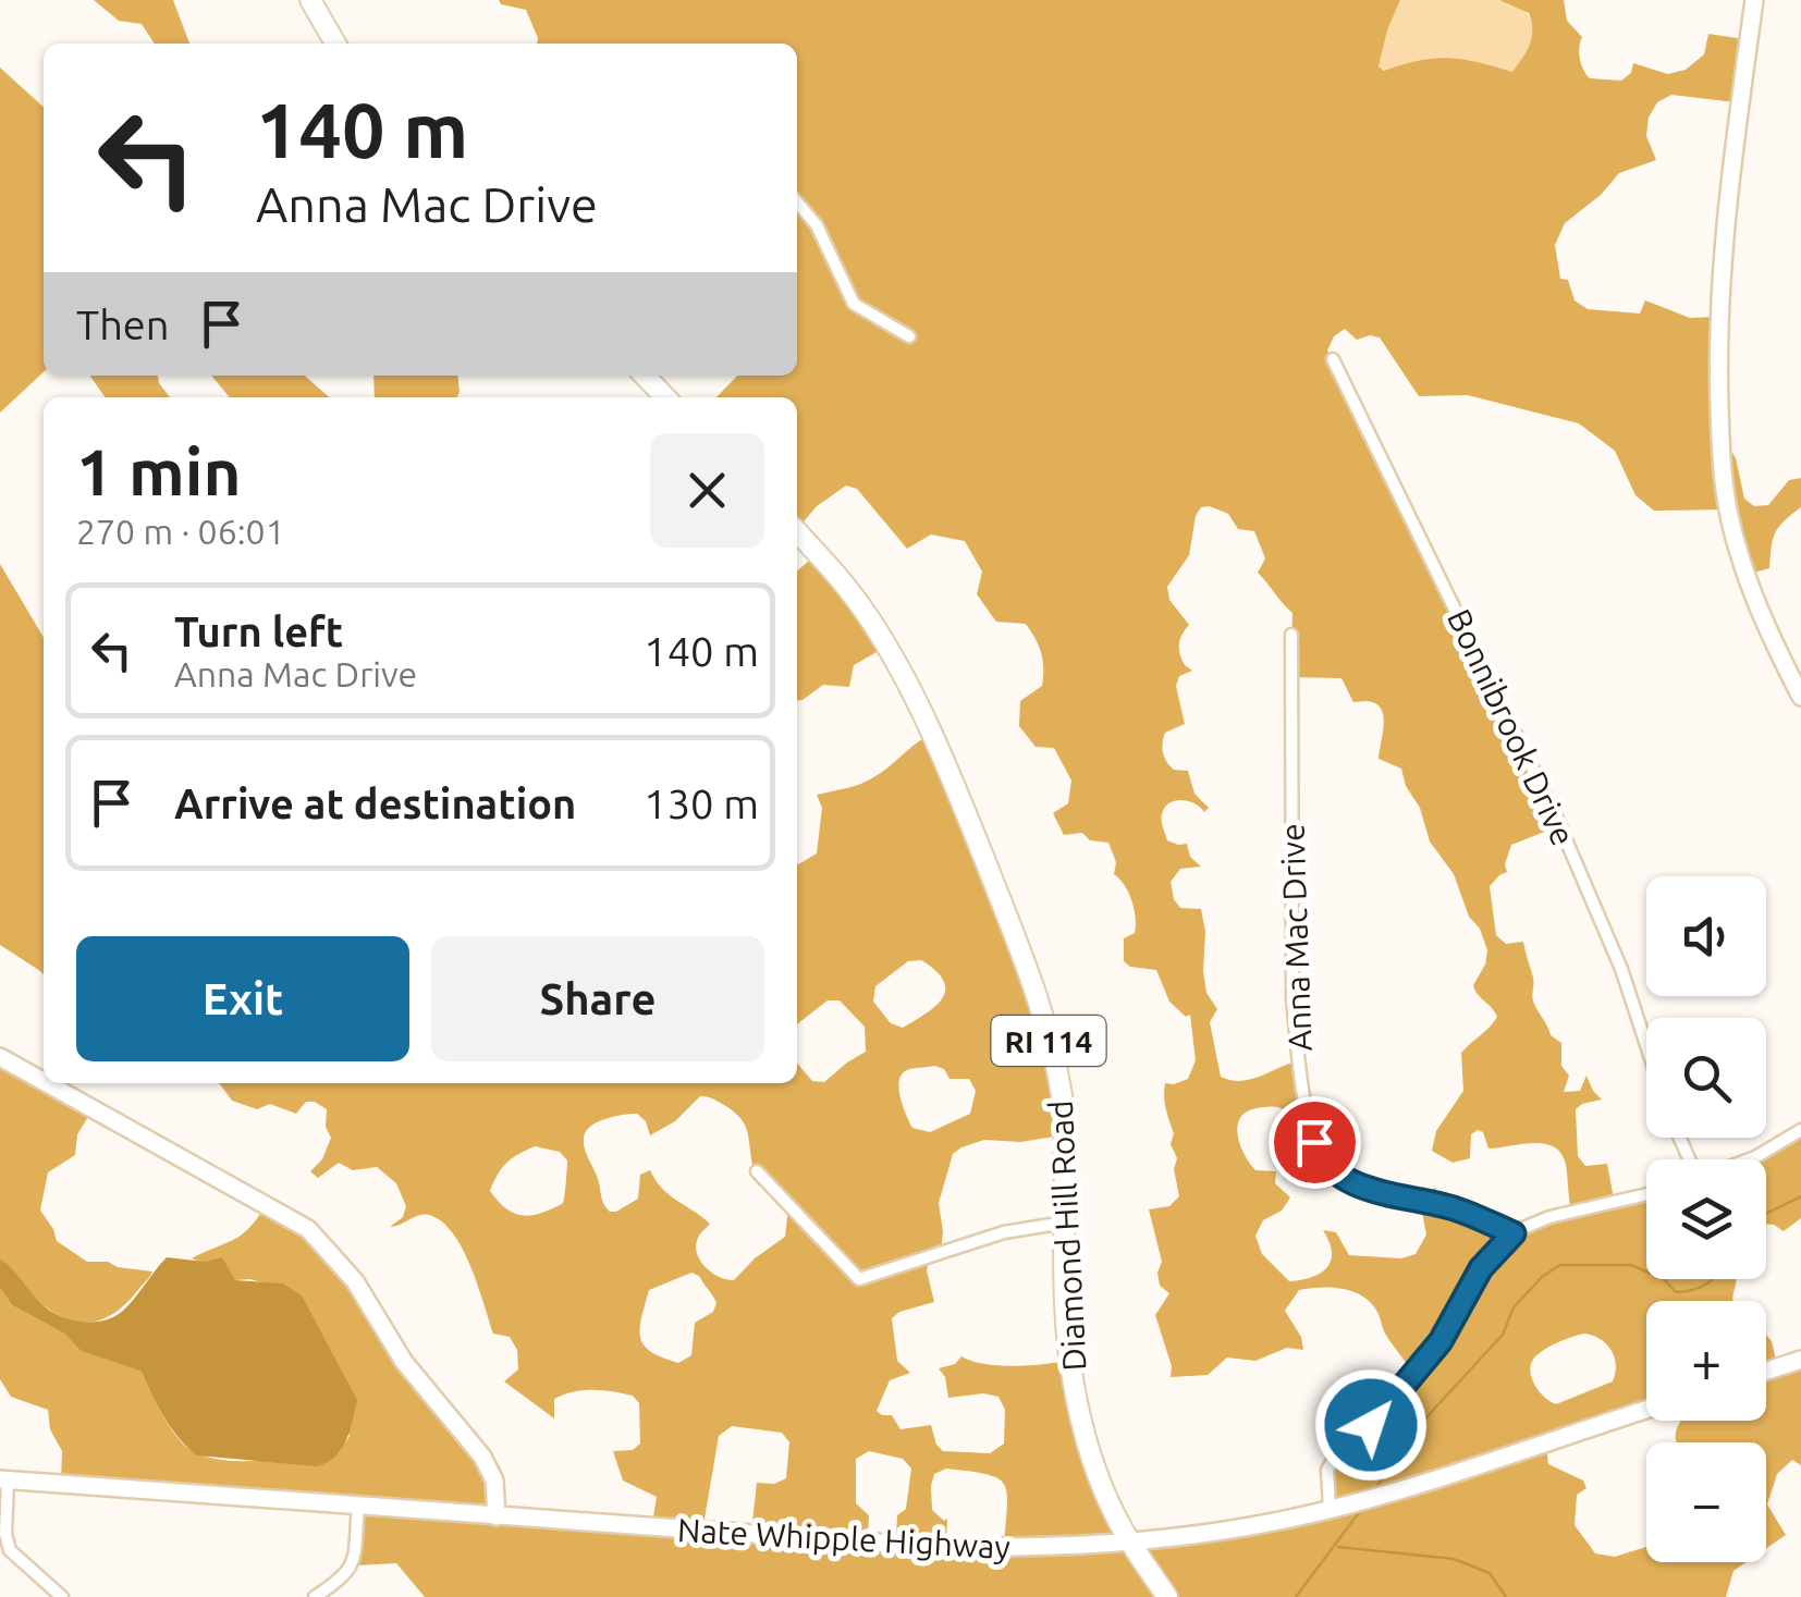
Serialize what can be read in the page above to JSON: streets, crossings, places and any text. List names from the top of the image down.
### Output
{
  "streets": {
    "main road": ["RI 114", "Diamond Hill Road", "Nate Whipple Highway"],
    "street": ["Bonnibrook Drive", "Anna Mac Drive"]
  },
  "crossings": [
    ["Diamond Hill Road", "Nate Whipple Highway"]
  ],
  "page": {
    "turn": ["140 m", "Anna Mac Drive"],
    "then": "Then",
    "heading": ["1 min", "270 m · 06:01"],
    "list": [
      {
        "name": "Turn left",
        "note": "Anna Mac Drive",
        "value": "140 m"
      },
      {
        "name": "Arrive at destination",
        "value": "130 m"
      }
    ],
    "map_buttons": ["+", "−"],
    "buttons": ["Exit", "Share"]
  }
}
